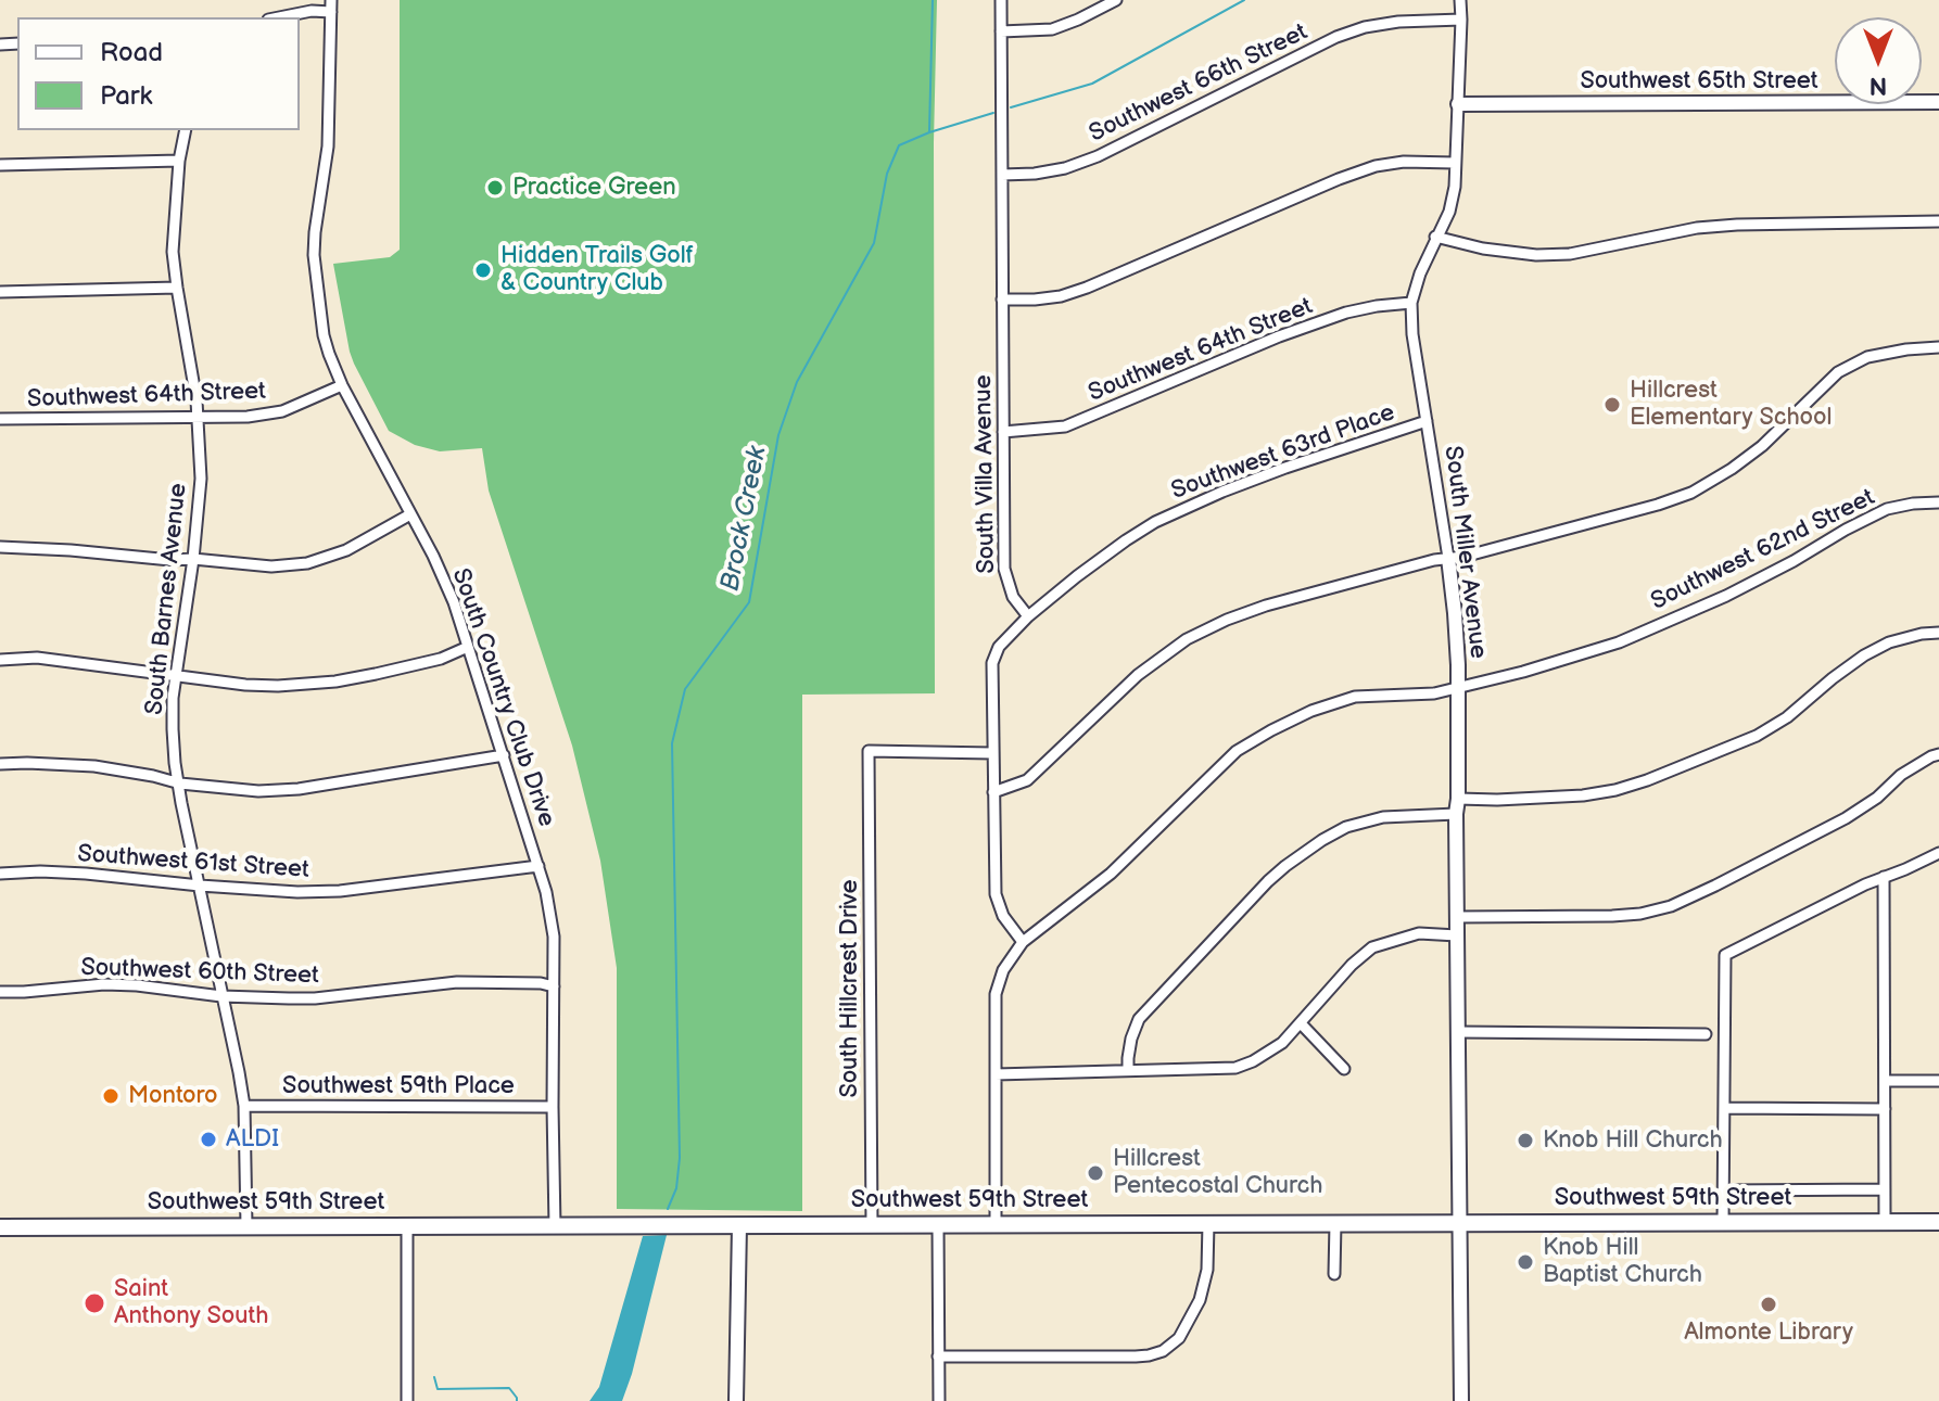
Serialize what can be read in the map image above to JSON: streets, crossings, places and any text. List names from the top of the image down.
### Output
{
  "streets": {
    "main road": ["Southwest 59th Street"],
    "street": [
      "Southwest 65th Street",
      "Southwest 66th Street",
      "Southwest 64th Street",
      "Southwest 63rd Place",
      "South Villa Avenue",
      "Southwest 62nd Street",
      "South Miller Avenue",
      "South Barnes Avenue",
      "South Country Club Drive",
      "Southwest 61st Street",
      "Southwest 60th Street",
      "South Hillcrest Drive",
      "Southwest 59th Place"
    ]
  },
  "crossings": [
    ["Southwest 65th Street", "South Miller Avenue"],
    ["Southwest 66th Street", "South Villa Avenue"],
    ["Southwest 66th Street", "South Miller Avenue"],
    ["Southwest 64th Street", "South Villa Avenue"],
    ["Southwest 64th Street", "South Miller Avenue"],
    ["Southwest 64th Street", "South Barnes Avenue"],
    ["Southwest 64th Street", "South Country Club Drive"],
    ["Southwest 63rd Place", "South Villa Avenue"],
    ["Southwest 63rd Place", "South Miller Avenue"],
    ["Southwest 62nd Street", "South Miller Avenue"],
    ["South Miller Avenue", "Southwest 59th Street"],
    ["South Barnes Avenue", "Southwest 61st Street"],
    ["South Barnes Avenue", "Southwest 60th Street"],
    ["South Barnes Avenue", "Southwest 59th Place"],
    ["South Barnes Avenue", "Southwest 59th Street"],
    ["South Country Club Drive", "Southwest 61st Street"],
    ["South Country Club Drive", "Southwest 60th Street"],
    ["South Country Club Drive", "Southwest 59th Place"],
    ["South Country Club Drive", "Southwest 59th Street"],
    ["South Hillcrest Drive", "Southwest 59th Street"]
  ],
  "water": ["Brock Creek"],
  "places": [
    "Practice Green",
    "Hidden Trails Golf & Country Club",
    "Hillcrest Elementary School",
    "Montoro",
    "ALDI",
    "Knob Hill Church",
    "Hillcrest Pentecostal Church",
    "Knob Hill Baptist Church",
    "Saint Anthony South",
    "Almonte Library"
  ],
  "legend": ["Road", "Park"],
  "north": "bottom"
}
